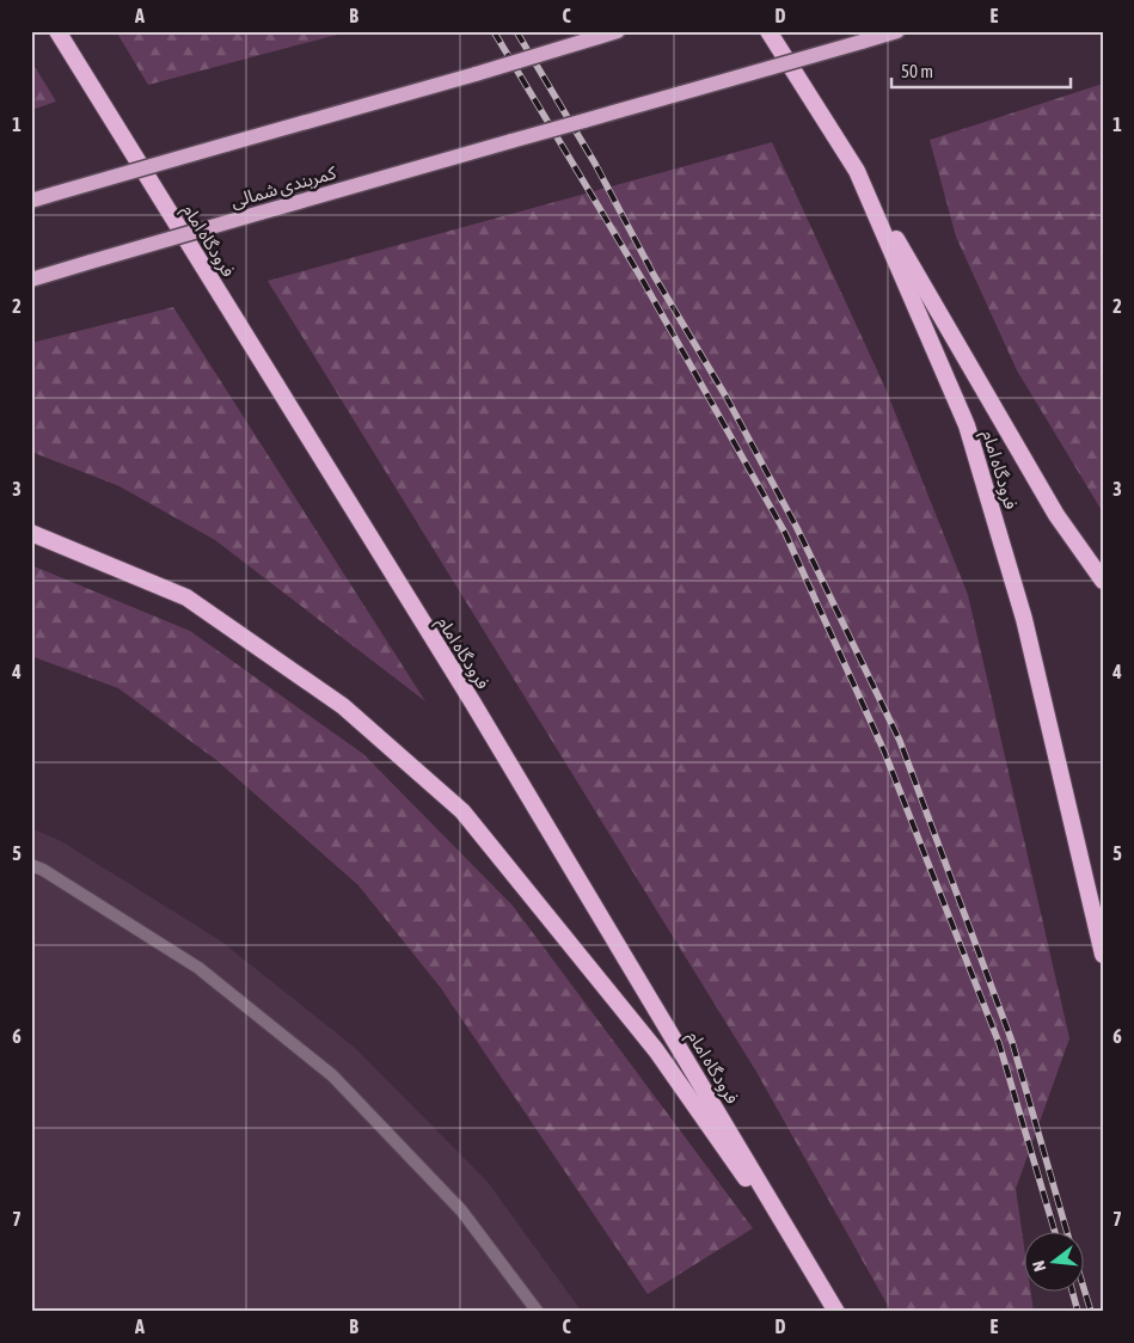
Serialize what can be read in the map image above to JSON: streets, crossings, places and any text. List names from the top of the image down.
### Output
{
  "streets": {
    "highway": ["فرودگاه امام"],
    "main road": ["کمربندی شمالی"]
  },
  "scale_bar": "50 m",
  "north": "left",
  "grid": {
    "columns": [
      "A",
      "B",
      "C",
      "D",
      "E"
    ],
    "rows": [
      "1",
      "2",
      "3",
      "4",
      "5",
      "6",
      "7"
    ]
  }
}
